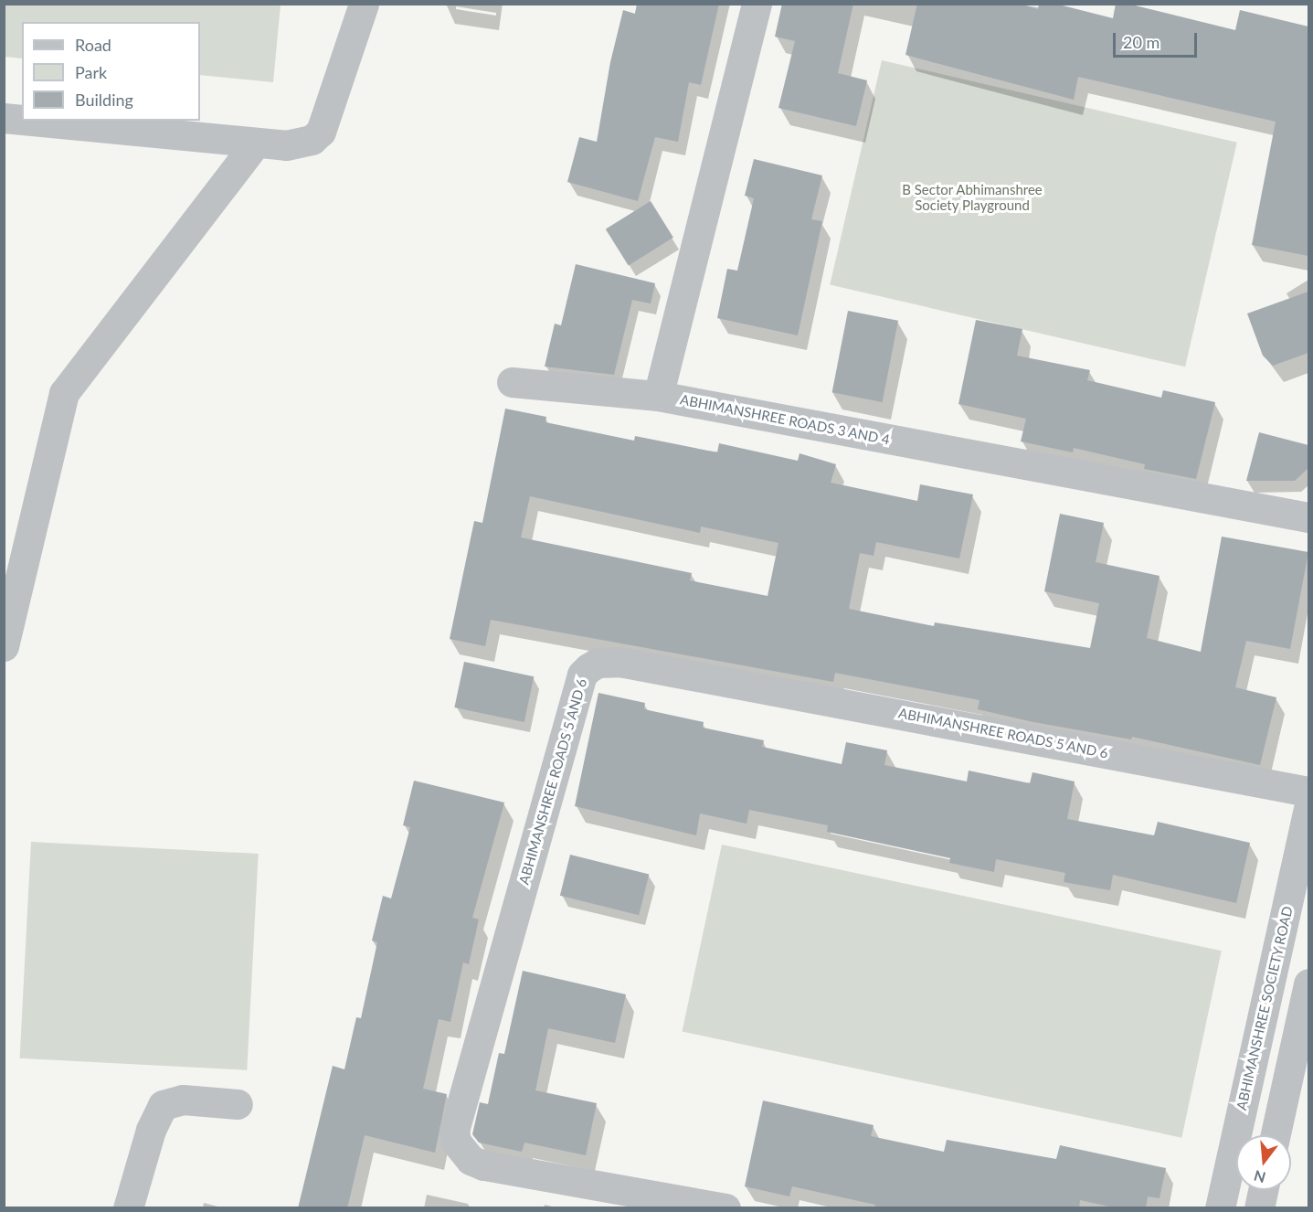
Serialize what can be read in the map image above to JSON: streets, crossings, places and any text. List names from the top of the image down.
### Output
{
  "streets": {
    "street": ["ABHIMANSHREE ROADS 3 AND 4", "ABHIMANSHREE ROADS 5 AND 6", "ABHIMANSHREE SOCIETY ROAD"]
  },
  "parks": ["B Sector Abhimanshree Society Playground"],
  "legend": ["Road", "Park", "Building"],
  "scale_bar": "20 m",
  "north": "bottom"
}
